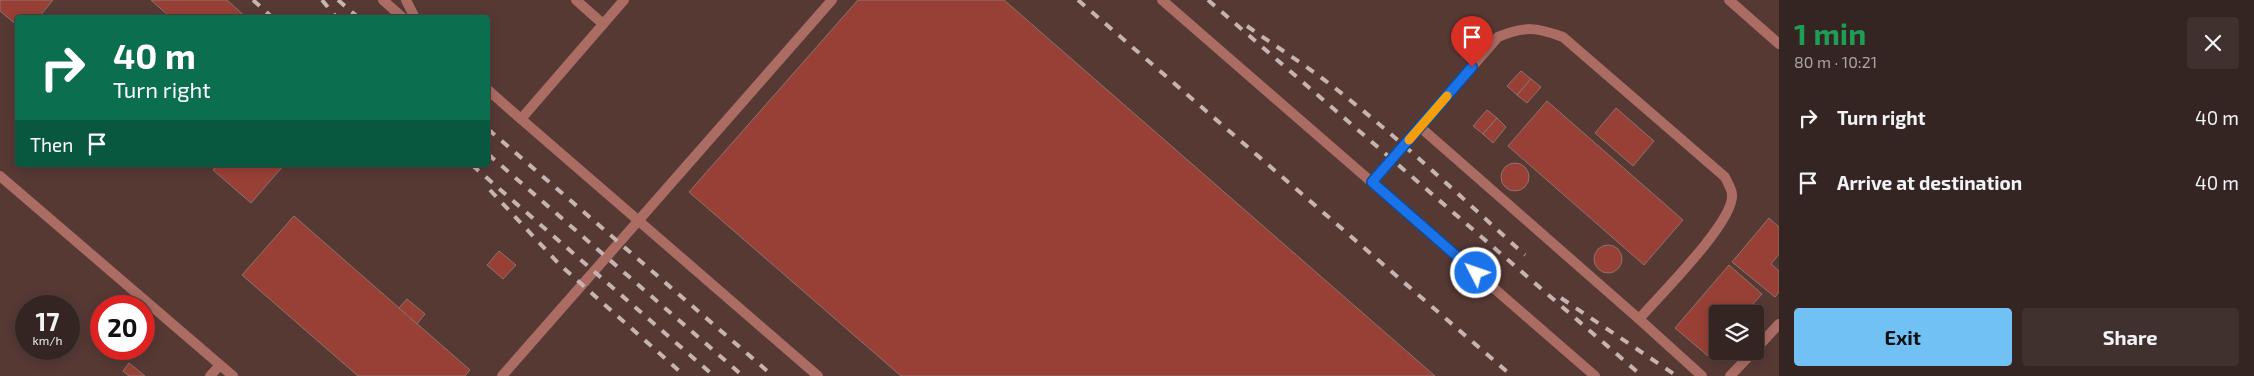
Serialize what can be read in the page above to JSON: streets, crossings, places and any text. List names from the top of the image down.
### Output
{
  "page": {
    "heading": ["1 min", "80 m · 10:21"],
    "turn": ["40 m", "Turn right"],
    "list": [
      {
        "name": "Turn right",
        "value": "40 m"
      },
      {
        "name": "Arrive at destination",
        "value": "40 m"
      }
    ],
    "then": "Then",
    "speed": "17 km/h",
    "limit": "20",
    "buttons": ["Exit", "Share"]
  }
}
